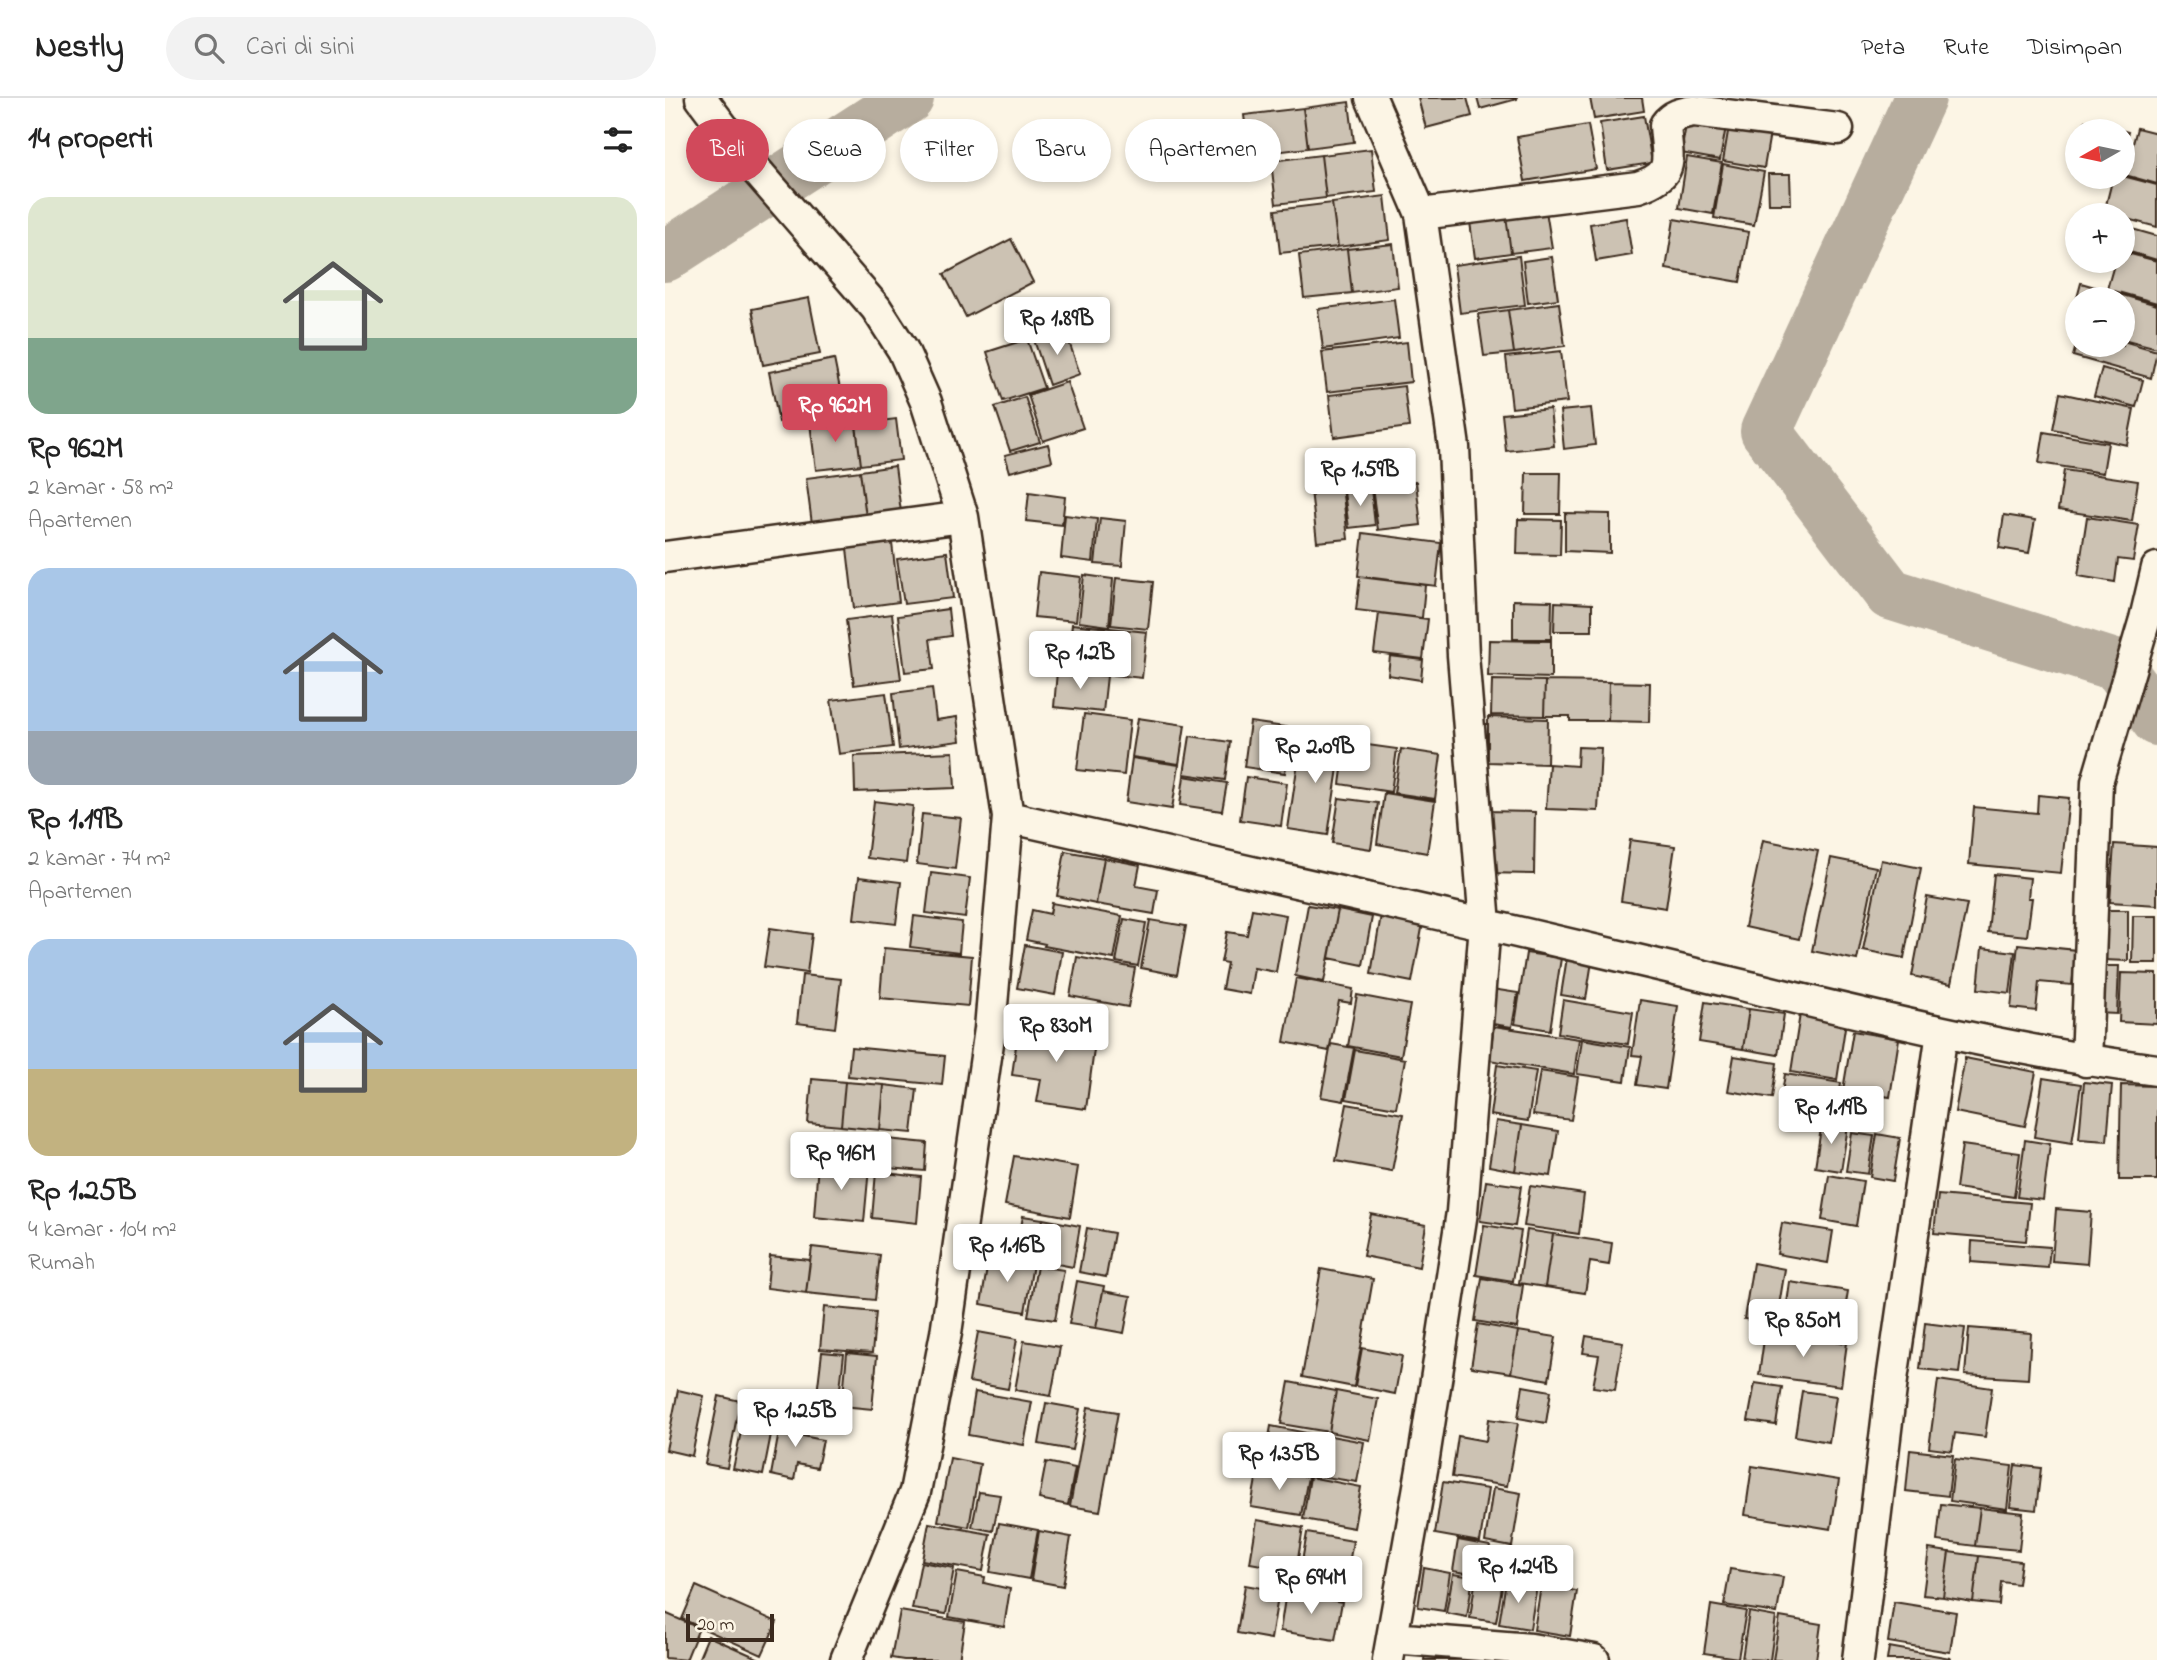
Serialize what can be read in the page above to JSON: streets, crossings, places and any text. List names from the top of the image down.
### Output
{
  "scale_bar": "20 m",
  "north": "left",
  "page": {
    "header": "Nestly",
    "search": "Cari di sini",
    "nav": ["Peta", "Rute", "Disimpan"],
    "heading": "14 properti",
    "map_buttons": ["+", "−"],
    "chip": [
      "Beli",
      "Sewa",
      "Filter",
      "Baru",
      "Apartemen"
    ],
    "list": [
      {
        "name": "Rp 962M",
        "note": "2 kamar · 58 m² · Apartemen"
      },
      {
        "name": "Rp 1.19B",
        "note": "2 kamar · 74 m² · Apartemen"
      },
      {
        "name": "Rp 1.25B",
        "note": "4 kamar · 104 m² · Rumah"
      }
    ],
    "price": [
      "Rp 1.89B",
      "Rp 962M",
      "Rp 1.59B",
      "Rp 1.2B",
      "Rp 2.09B",
      "Rp 830M",
      "Rp 1.19B",
      "Rp 916M",
      "Rp 1.16B",
      "Rp 850M",
      "Rp 1.25B",
      "Rp 1.35B",
      "Rp 1.24B",
      "Rp 694M"
    ],
    "scale": "20 m"
  }
}
